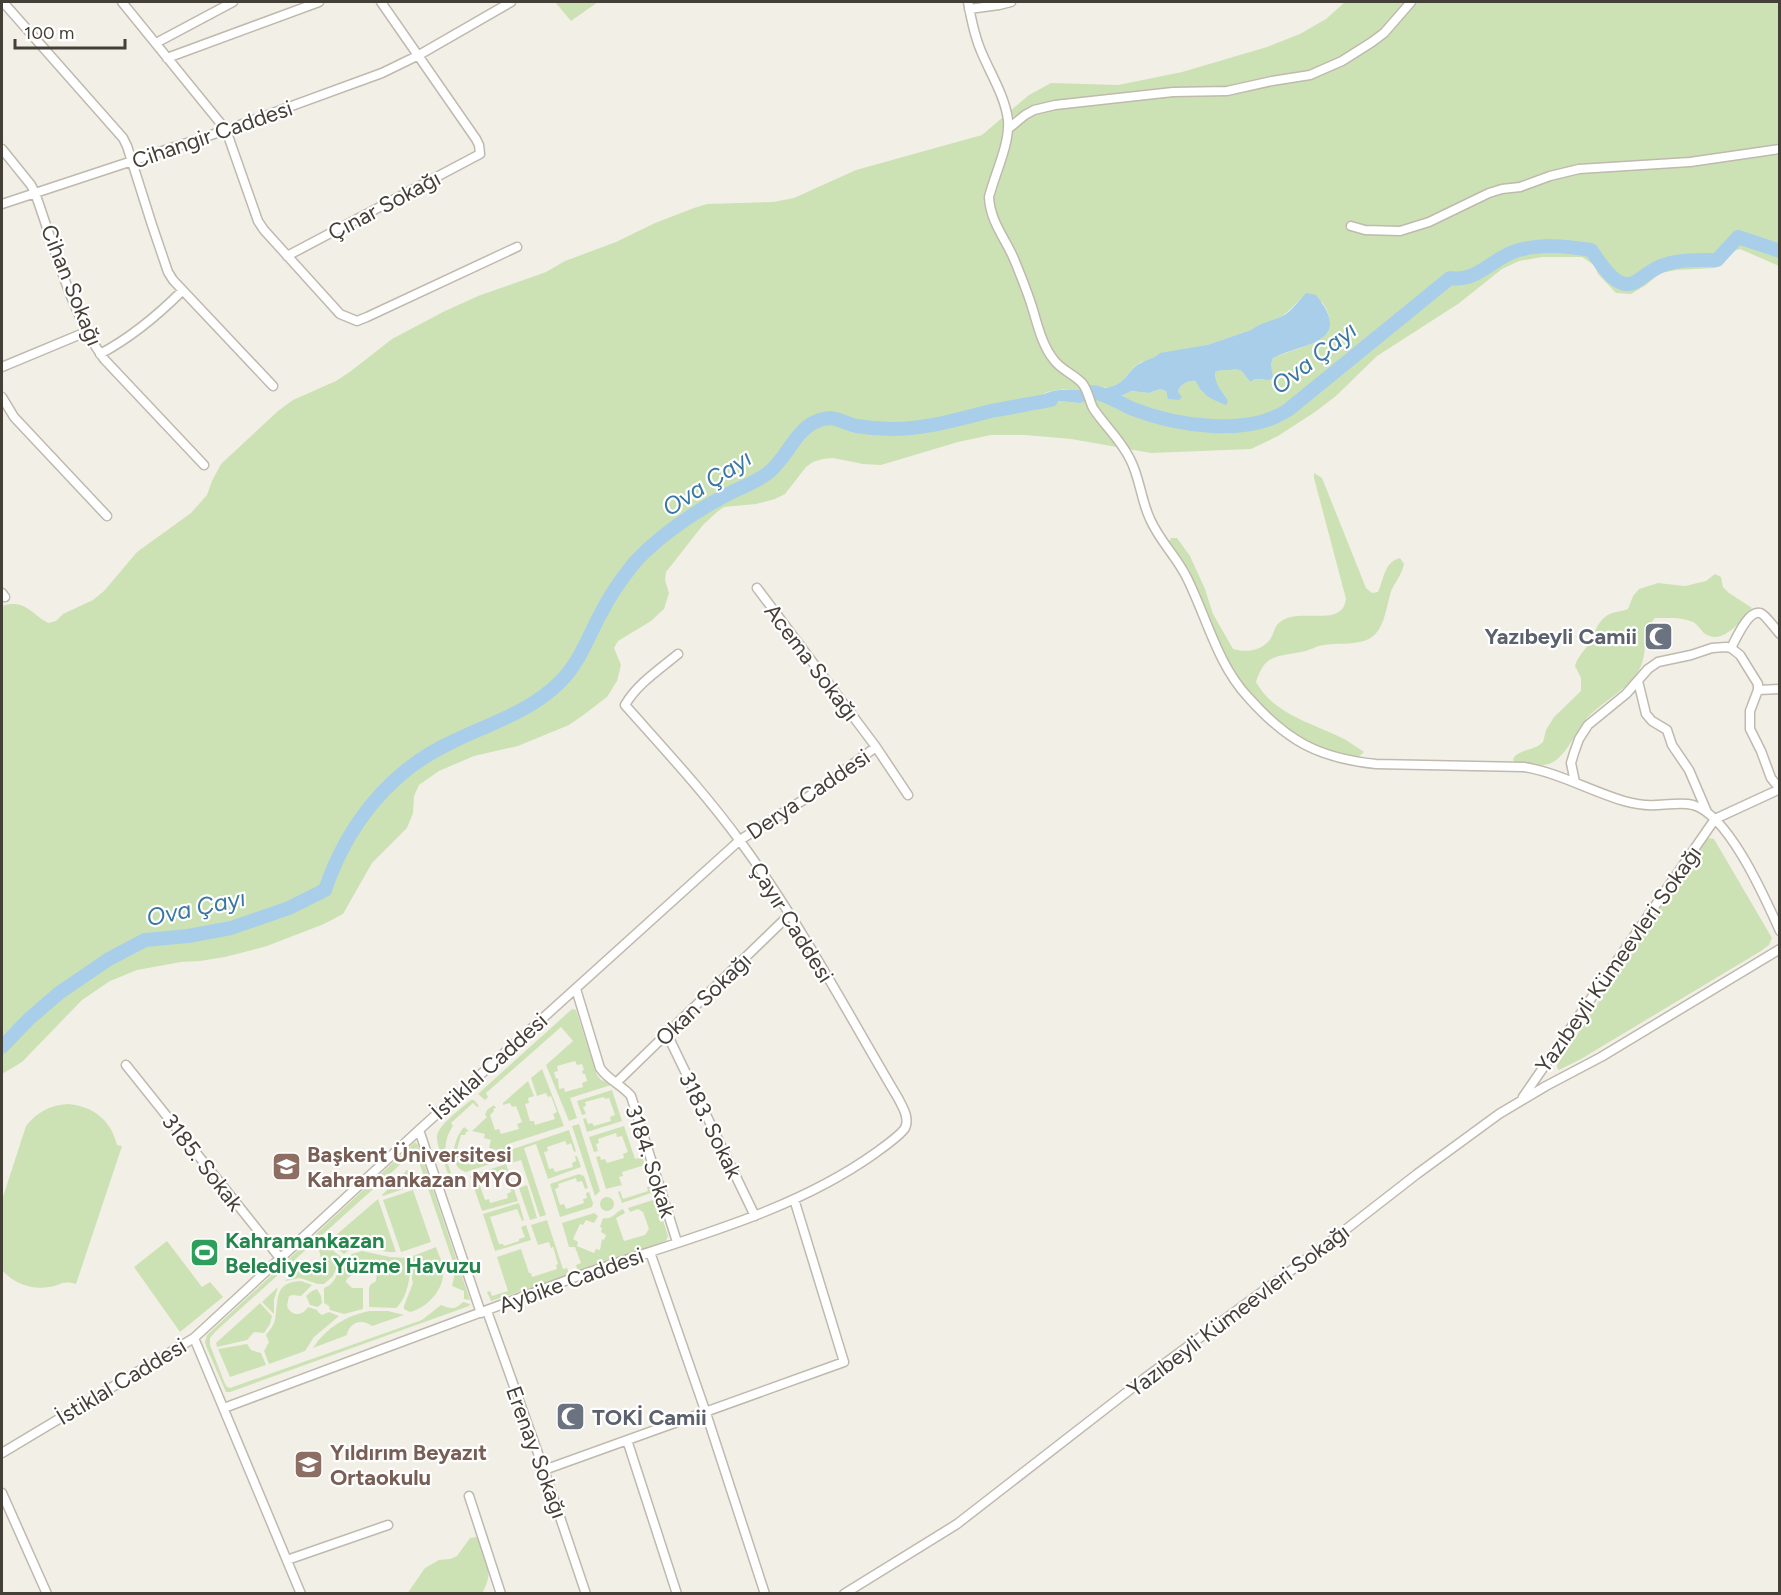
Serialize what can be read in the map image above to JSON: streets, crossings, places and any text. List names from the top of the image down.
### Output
{
  "streets": {
    "street": [
      "Cihangir Caddesi",
      "Çınar Sokağı",
      "Cihan Sokağı",
      "Acema Sokağı",
      "Derya Caddesi",
      "Çayır Caddesi",
      "Yazıbeyli Kümeevleri Sokağı",
      "Okan Sokağı",
      "İstiklal Caddesi",
      "3183. Sokak",
      "3184. Sokak",
      "3185. Sokak",
      "Aybike Caddesi",
      "Erenay Sokağı"
    ]
  },
  "crossings": [
    ["Cihangir Caddesi", "Çınar Sokağı"],
    ["Cihangir Caddesi", "Cihan Sokağı"],
    ["Acema Sokağı", "Derya Caddesi"],
    ["Derya Caddesi", "Çayır Caddesi"],
    ["Derya Caddesi", "İstiklal Caddesi"],
    ["Çayır Caddesi", "Okan Sokağı"],
    ["Çayır Caddesi", "İstiklal Caddesi"],
    ["Çayır Caddesi", "Aybike Caddesi"],
    ["Okan Sokağı", "3183. Sokak"],
    ["Okan Sokağı", "3184. Sokak"],
    ["İstiklal Caddesi", "3184. Sokak"],
    ["İstiklal Caddesi", "3185. Sokak"],
    ["İstiklal Caddesi", "Erenay Sokağı"],
    ["3183. Sokak", "Aybike Caddesi"],
    ["3184. Sokak", "Aybike Caddesi"],
    ["Aybike Caddesi", "Erenay Sokağı"]
  ],
  "water": ["Ova Çayı"],
  "places": {
    "mosque": ["Yazıbeyli Camii", "TOKİ Camii"],
    "school or university": ["Başkent Üniversitesi Kahramankazan MYO", "Yıldırım Beyazıt Ortaokulu"],
    "sports": ["Kahramankazan Belediyesi Yüzme Havuzu"]
  },
  "scale_bar": "100 m"
}
